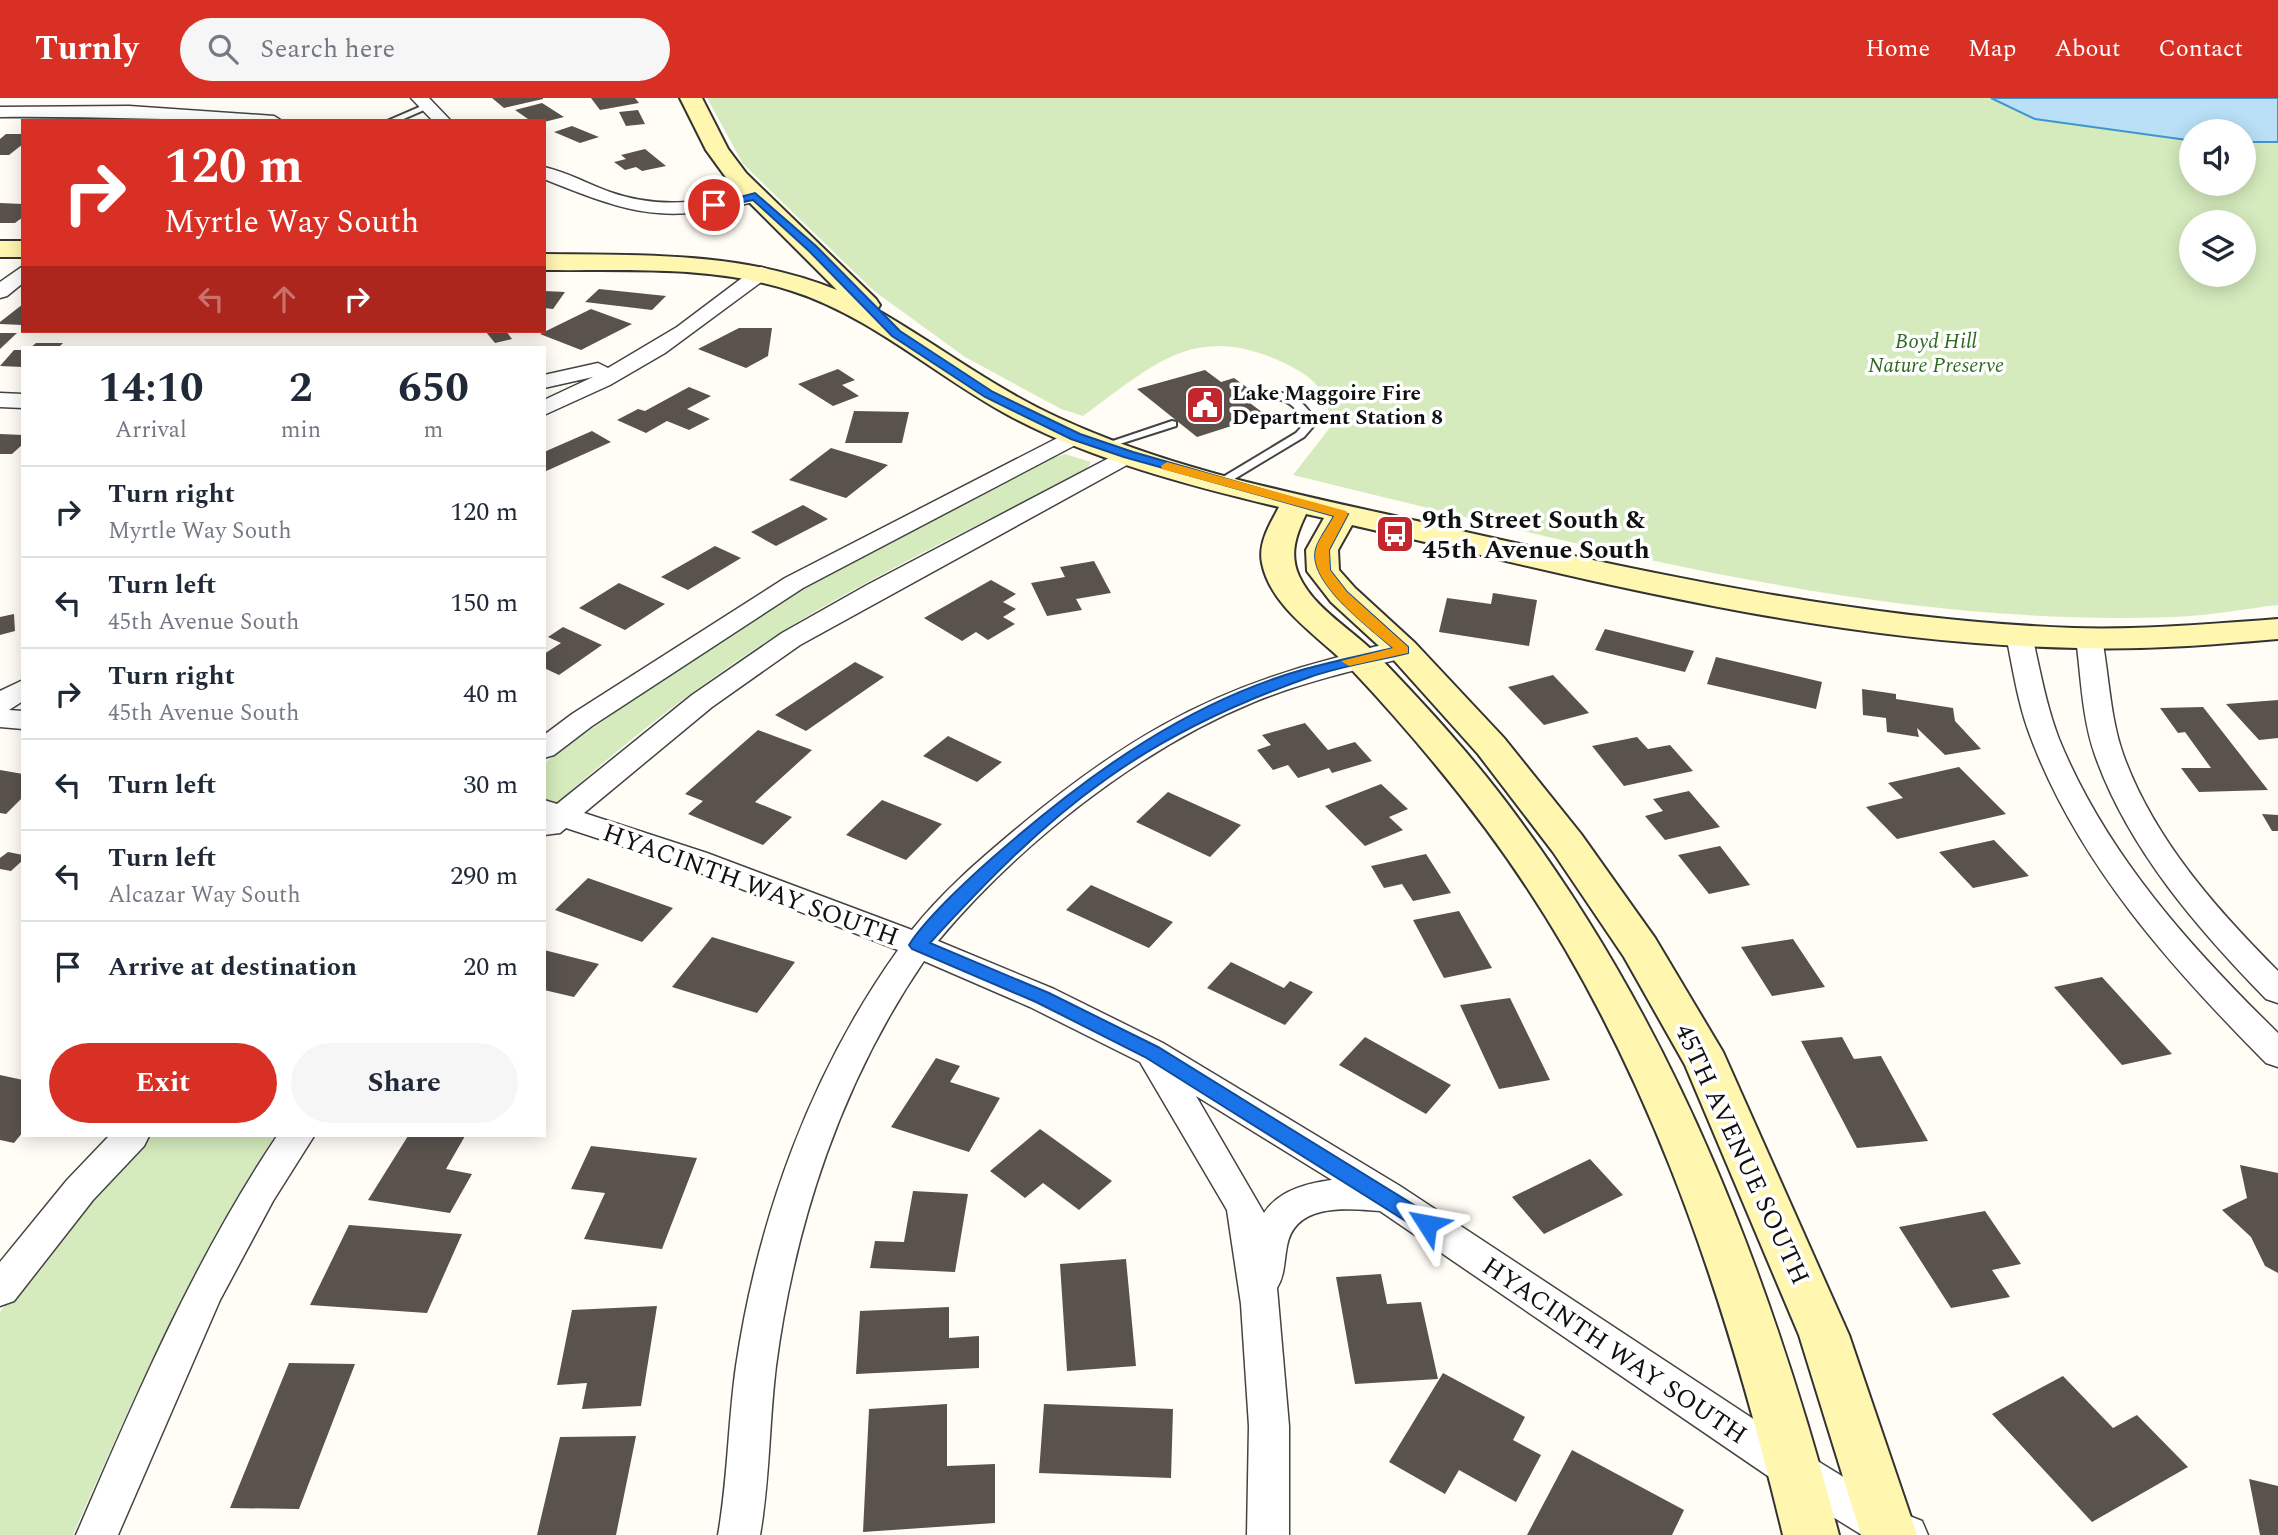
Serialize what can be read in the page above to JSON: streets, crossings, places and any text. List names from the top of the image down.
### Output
{
  "streets": {
    "street": ["HYACINTH WAY SOUTH", "45TH AVENUE SOUTH"]
  },
  "crossings": [
    ["HYACINTH WAY SOUTH", "45TH AVENUE SOUTH"]
  ],
  "parks": ["Boyd Hill Nature Preserve"],
  "places": {
    "public building": ["Lake Maggoire Fire Department Station 8"],
    "bus stop": ["9th Street South & 45th Avenue South"]
  },
  "page": {
    "header": "Turnly",
    "search": "Search here",
    "nav": [
      "Home",
      "Map",
      "About",
      "Contact"
    ],
    "turn": ["120 m", "Myrtle Way South"],
    "eta": [
      "14:10",
      "Arrival",
      "2",
      "min",
      "650",
      "m"
    ],
    "list": [
      {
        "name": "Turn right",
        "note": "Myrtle Way South",
        "value": "120 m"
      },
      {
        "name": "Turn left",
        "note": "45th Avenue South",
        "value": "150 m"
      },
      {
        "name": "Turn right",
        "note": "45th Avenue South",
        "value": "40 m"
      },
      {
        "name": "Turn left",
        "value": "30 m"
      },
      {
        "name": "Turn left",
        "note": "Alcazar Way South",
        "value": "290 m"
      },
      {
        "name": "Arrive at destination",
        "value": "20 m"
      }
    ],
    "buttons": ["Exit", "Share"]
  }
}
